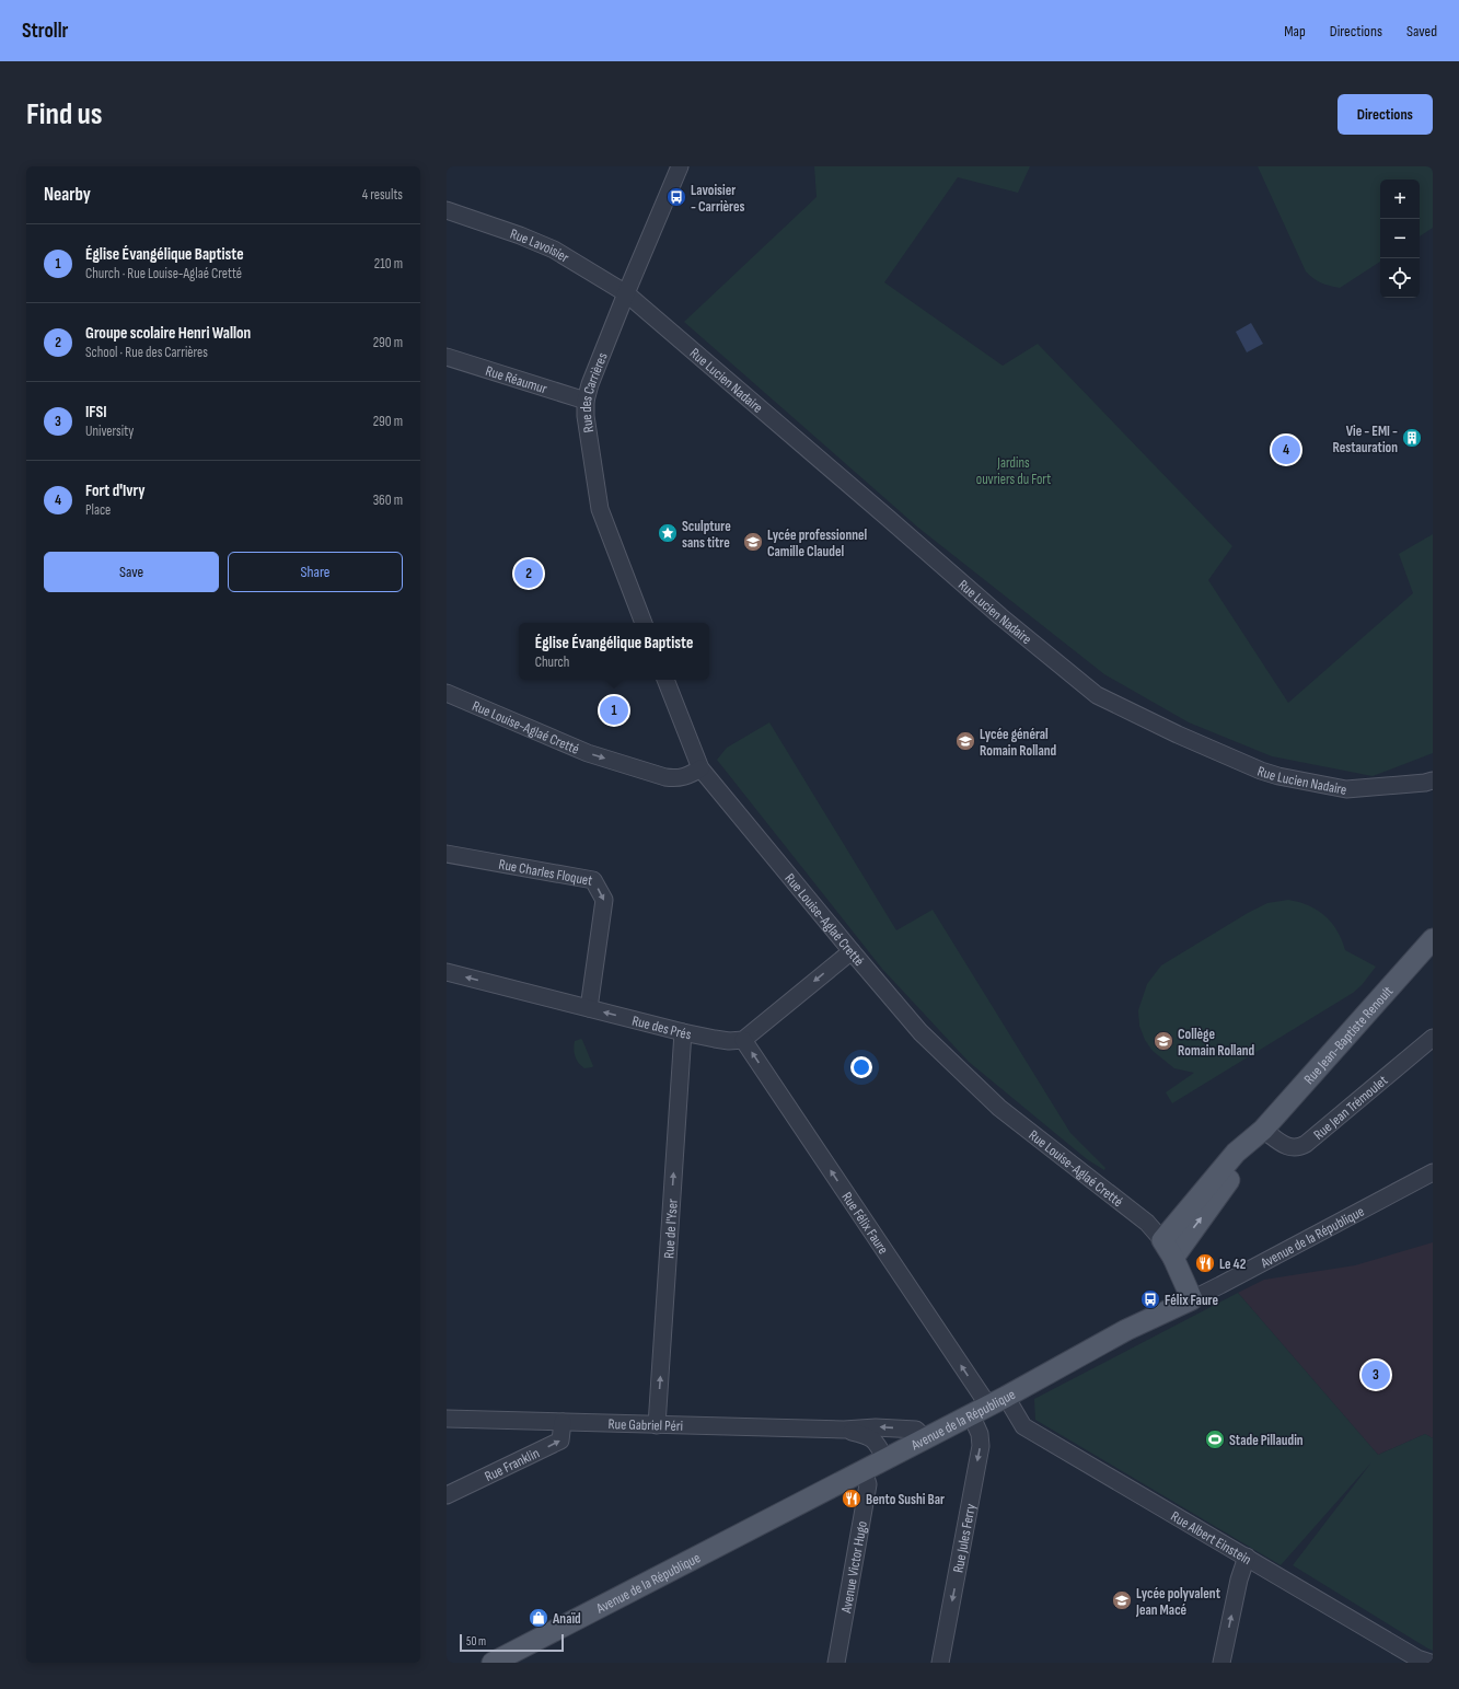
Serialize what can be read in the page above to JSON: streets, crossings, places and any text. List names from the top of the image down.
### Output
{
  "streets": {
    "main road": ["Rue Jean-Baptiste Renoult", "Avenue de la République"],
    "street": [
      "Rue Lavoisier",
      "Rue Réaumur",
      "Rue Lucien Nadaire",
      "Rue des Carrières",
      "Rue Louise-Aglaé Cretté",
      "Rue Charles Floquet",
      "Rue des Prés",
      "Rue Jean Trémoulet",
      "Rue Félix Faure",
      "Rue de l'Yser",
      "Rue Gabriel Péri",
      "Rue Franklin",
      "Rue Albert Einstein",
      "Rue Jules Ferry",
      "Avenue Victor Hugo"
    ]
  },
  "crossings": [
    ["Rue Lavoisier", "Rue Lucien Nadaire"],
    ["Rue Lavoisier", "Rue des Carrières"],
    ["Rue Réaumur", "Rue des Carrières"],
    ["Rue Lucien Nadaire", "Rue des Carrières"],
    ["Rue Louise-Aglaé Cretté", "Rue Jean-Baptiste Renoult"],
    ["Rue Charles Floquet", "Rue des Prés"],
    ["Rue des Prés", "Rue Félix Faure"],
    ["Rue des Prés", "Rue de l'Yser"],
    ["Rue Jean-Baptiste Renoult", "Rue Jean Trémoulet"],
    ["Rue Félix Faure", "Avenue de la République"],
    ["Rue Félix Faure", "Rue Albert Einstein"],
    ["Rue Félix Faure", "Rue Jules Ferry"],
    ["Rue de l'Yser", "Rue Gabriel Péri"],
    ["Avenue de la République", "Rue Gabriel Péri"],
    ["Avenue de la République", "Rue Albert Einstein"],
    ["Avenue de la République", "Rue Jules Ferry"],
    ["Avenue de la République", "Avenue Victor Hugo"],
    ["Rue Gabriel Péri", "Rue Franklin"],
    ["Rue Albert Einstein", "Rue Jules Ferry"]
  ],
  "one_way": [
    "Rue des Prés",
    "Rue Félix Faure",
    "Rue de l'Yser",
    "Rue Franklin",
    "Rue Jules Ferry"
  ],
  "parks": ["Jardins ouvriers du Fort"],
  "places": {
    "bus stop": ["Lavoisier - Carrières", "Félix Faure"],
    "building": ["Vie - EMI - Restauration"],
    "place": ["Sculpture sans titre"],
    "school or university": [
      "Lycée professionnel Camille Claudel",
      "Lycée général Romain Rolland",
      "Collège Romain Rolland",
      "Lycée polyvalent Jean Macé"
    ],
    "restaurant": ["Le 42", "Bento Sushi Bar"],
    "sports": ["Stade Pillaudin"],
    "shop": ["Anaïd"]
  },
  "scale_bar": "50 m",
  "page": {
    "header": "Strollr",
    "nav": ["Map", "Directions", "Saved"],
    "buttons": [
      "Directions",
      ["Save", "Share"]
    ],
    "title": "Find us",
    "heading": ["Nearby", "4 results"],
    "map_buttons": ["+", "−"],
    "list": [
      {
        "mark": "1",
        "name": "Église Évangélique Baptiste",
        "note": "Church · Rue Louise-Aglaé Cretté",
        "value": "210 m"
      },
      {
        "mark": "2",
        "name": "Groupe scolaire Henri Wallon",
        "note": "School · Rue des Carrières",
        "value": "290 m"
      },
      {
        "mark": "3",
        "name": "IFSI",
        "note": "University",
        "value": "290 m"
      },
      {
        "mark": "4",
        "name": "Fort d'Ivry",
        "note": "Place",
        "value": "360 m"
      }
    ],
    "pins": [
      "4",
      "2",
      "1",
      "3"
    ],
    "popup": ["Église Évangélique Baptiste", "Church"],
    "scale": "50 m"
  }
}
